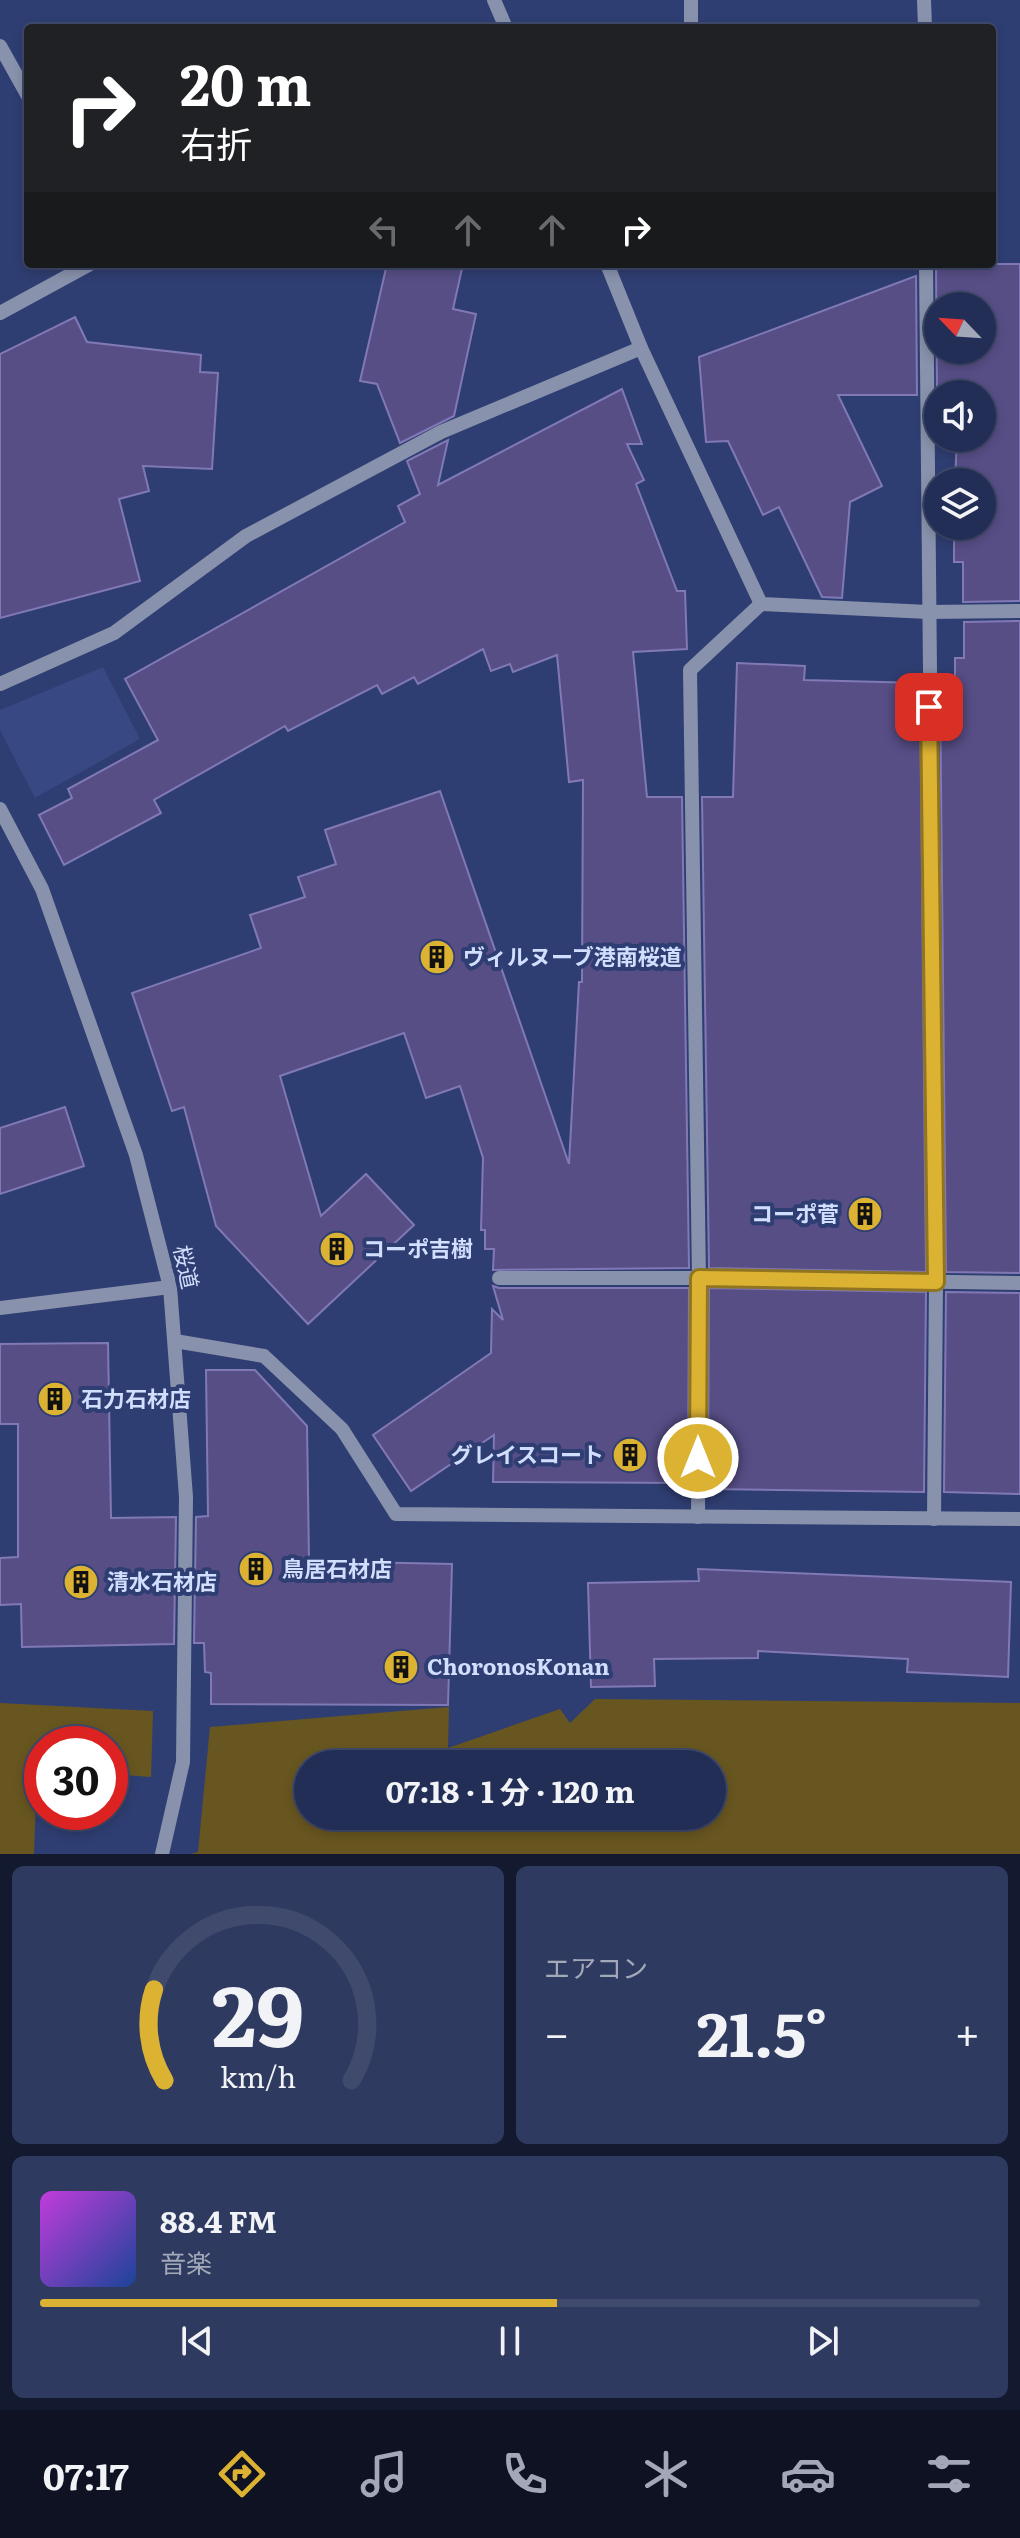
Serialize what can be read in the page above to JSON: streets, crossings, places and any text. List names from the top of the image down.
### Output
{
  "streets": {
    "street": ["桜道"]
  },
  "places": {
    "building": [
      "ヴィルヌーブ港南桜道",
      "コーポ菅",
      "コーポ吉樹",
      "石力石材店",
      "グレイスコート",
      "鳥居石材店",
      "清水石材店",
      "ChoronosKonan"
    ]
  },
  "north": "top left",
  "page": {
    "turn": ["20 m", "右折"],
    "limit": "30",
    "trip": "07:18 · 1 分 · 120 m",
    "tile": "エアコン",
    "heat": ["−", "21.5°", "+"],
    "song": ["88.4 FM", "音楽"],
    "tabs": "07:17",
    "gauge": ["29", "km/h"]
  }
}
